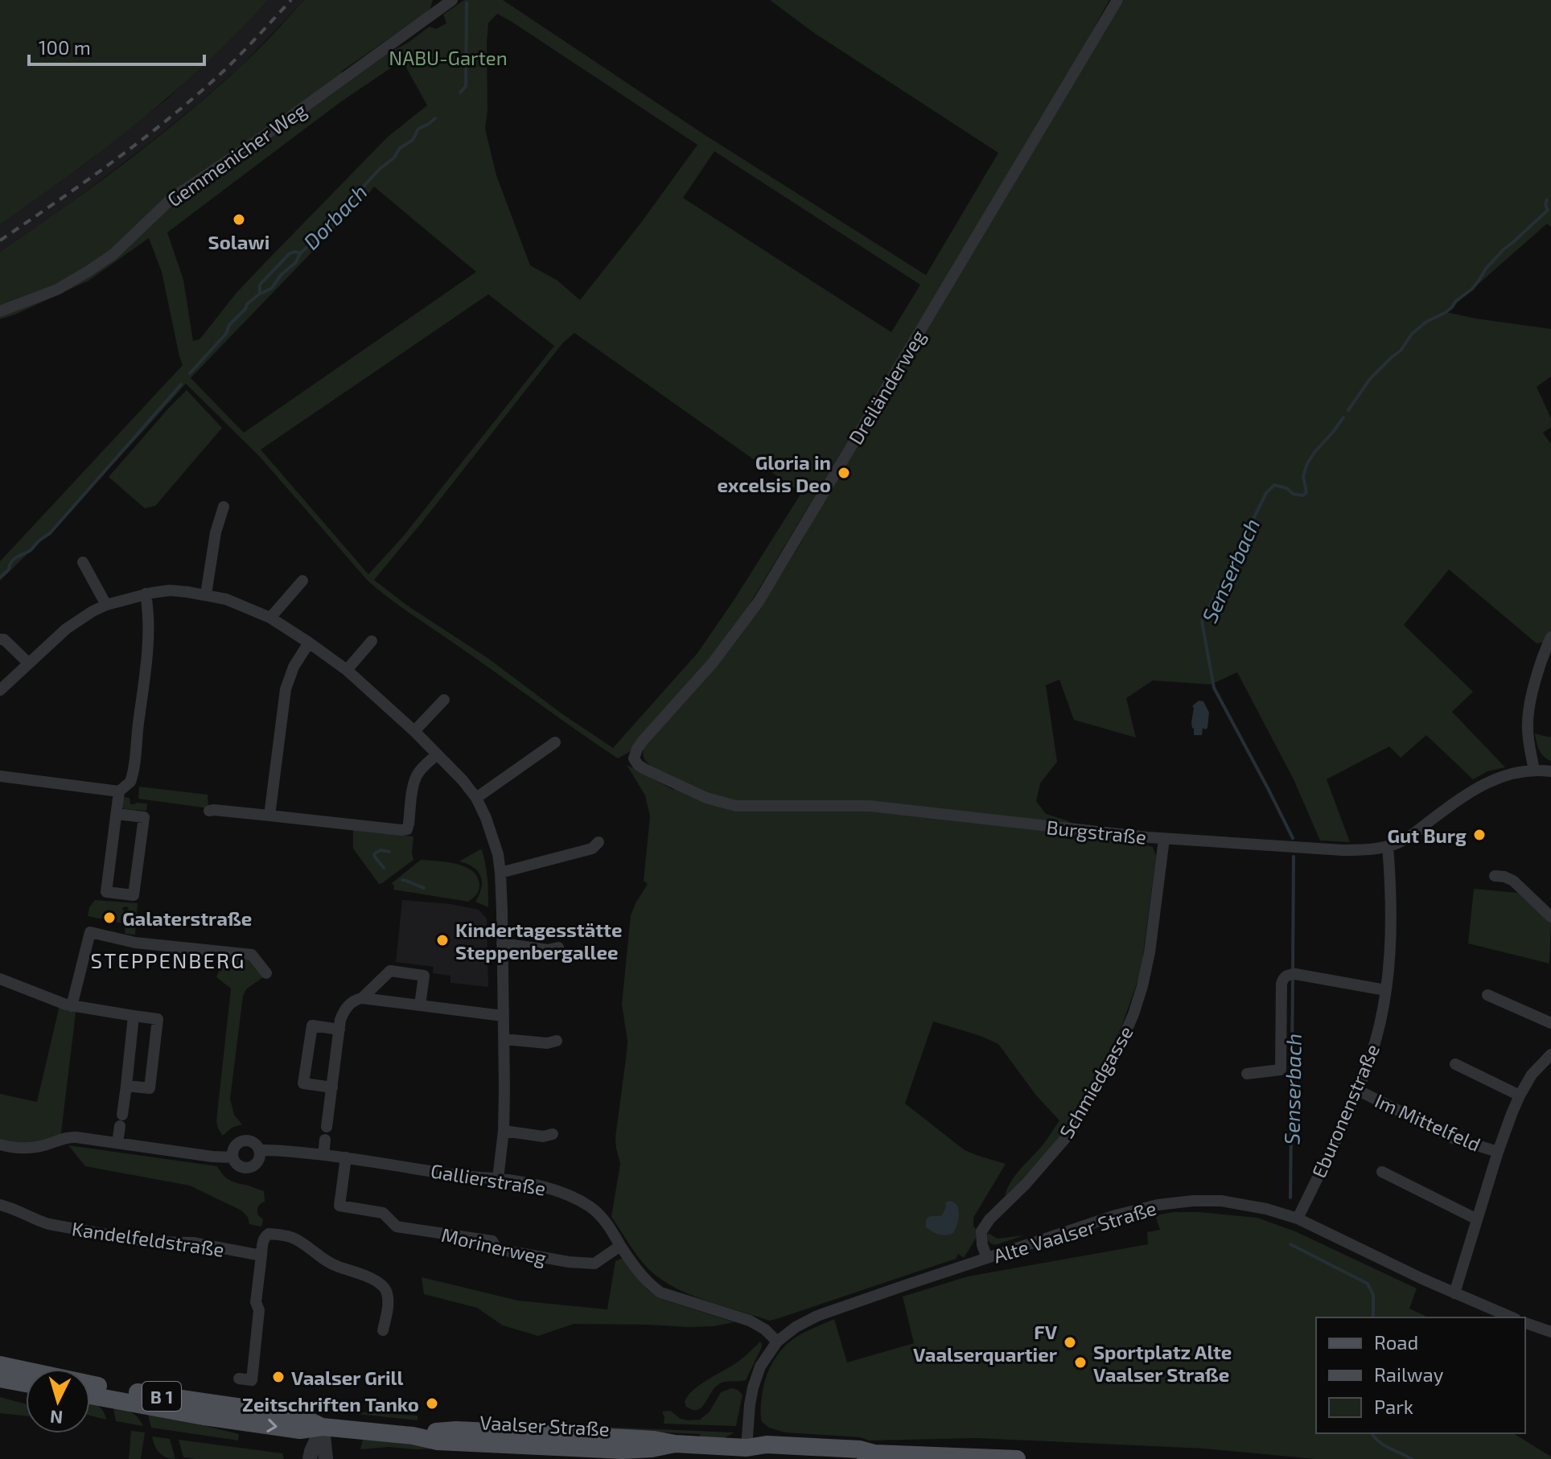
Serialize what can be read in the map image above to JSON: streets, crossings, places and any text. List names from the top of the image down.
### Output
{
  "streets": {
    "main road": ["B 1", "Vaalser Straße"],
    "street": [
      "Gemmenicher Weg",
      "Dreiländerweg",
      "Burgstraße",
      "Schmiedgasse",
      "Eburonenstraße",
      "Im Mittelfeld",
      "Gallierstraße",
      "Alte Vaalser Straße",
      "Kandelfeldstraße",
      "Morinerweg"
    ]
  },
  "crossings": [
    ["Dreiländerweg", "Burgstraße"],
    ["Burgstraße", "Schmiedgasse"],
    ["Burgstraße", "Eburonenstraße"],
    ["Schmiedgasse", "Alte Vaalser Straße"],
    ["Eburonenstraße", "Im Mittelfeld"],
    ["Eburonenstraße", "Alte Vaalser Straße"],
    ["Im Mittelfeld", "Alte Vaalser Straße"],
    ["Gallierstraße", "Alte Vaalser Straße"],
    ["Gallierstraße", "Morinerweg"],
    ["Alte Vaalser Straße", "Vaalser Straße"]
  ],
  "districts": ["STEPPENBERG"],
  "water": ["Dorbach", "Senserbach"],
  "parks": ["NABU-Garten"],
  "places": [
    "Solawi",
    "Gloria in excelsis Deo",
    "Gut Burg",
    "Galaterstraße",
    "Kindertagesstätte Steppenbergallee",
    "FV Vaalserquartier",
    "Sportplatz Alte Vaalser Straße",
    "Vaalser Grill",
    "Zeitschriften Tanko"
  ],
  "legend": ["Road", "Railway", "Park"],
  "scale_bar": "100 m",
  "north": "bottom"
}
